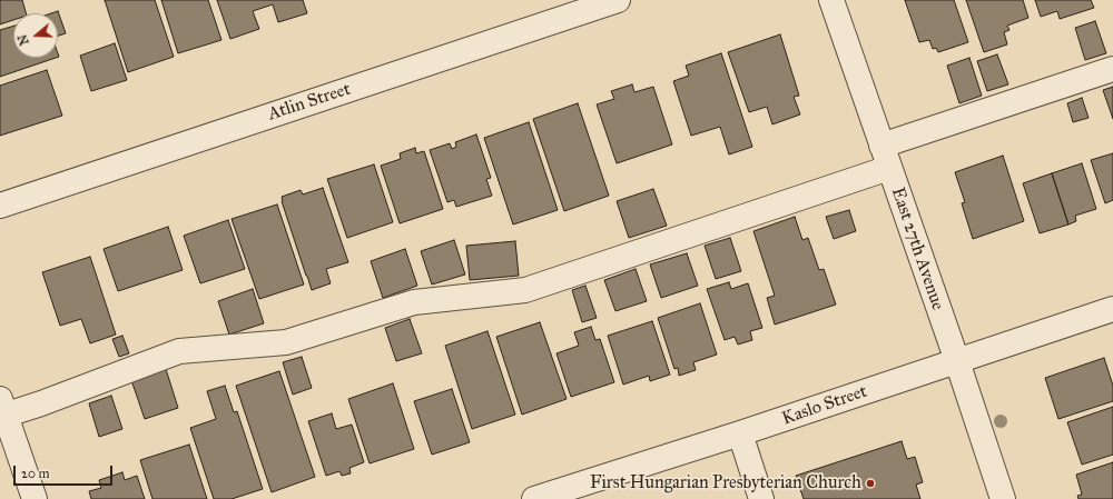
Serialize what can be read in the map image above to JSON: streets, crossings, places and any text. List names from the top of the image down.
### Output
{
  "streets": {
    "street": ["Atlin Street", "East 27th Avenue", "Kaslo Street"]
  },
  "crossings": [
    ["East 27th Avenue", "Kaslo Street"]
  ],
  "places": ["First Hungarian Presbyterian Church"],
  "scale_bar": "20 m",
  "north": "left"
}
